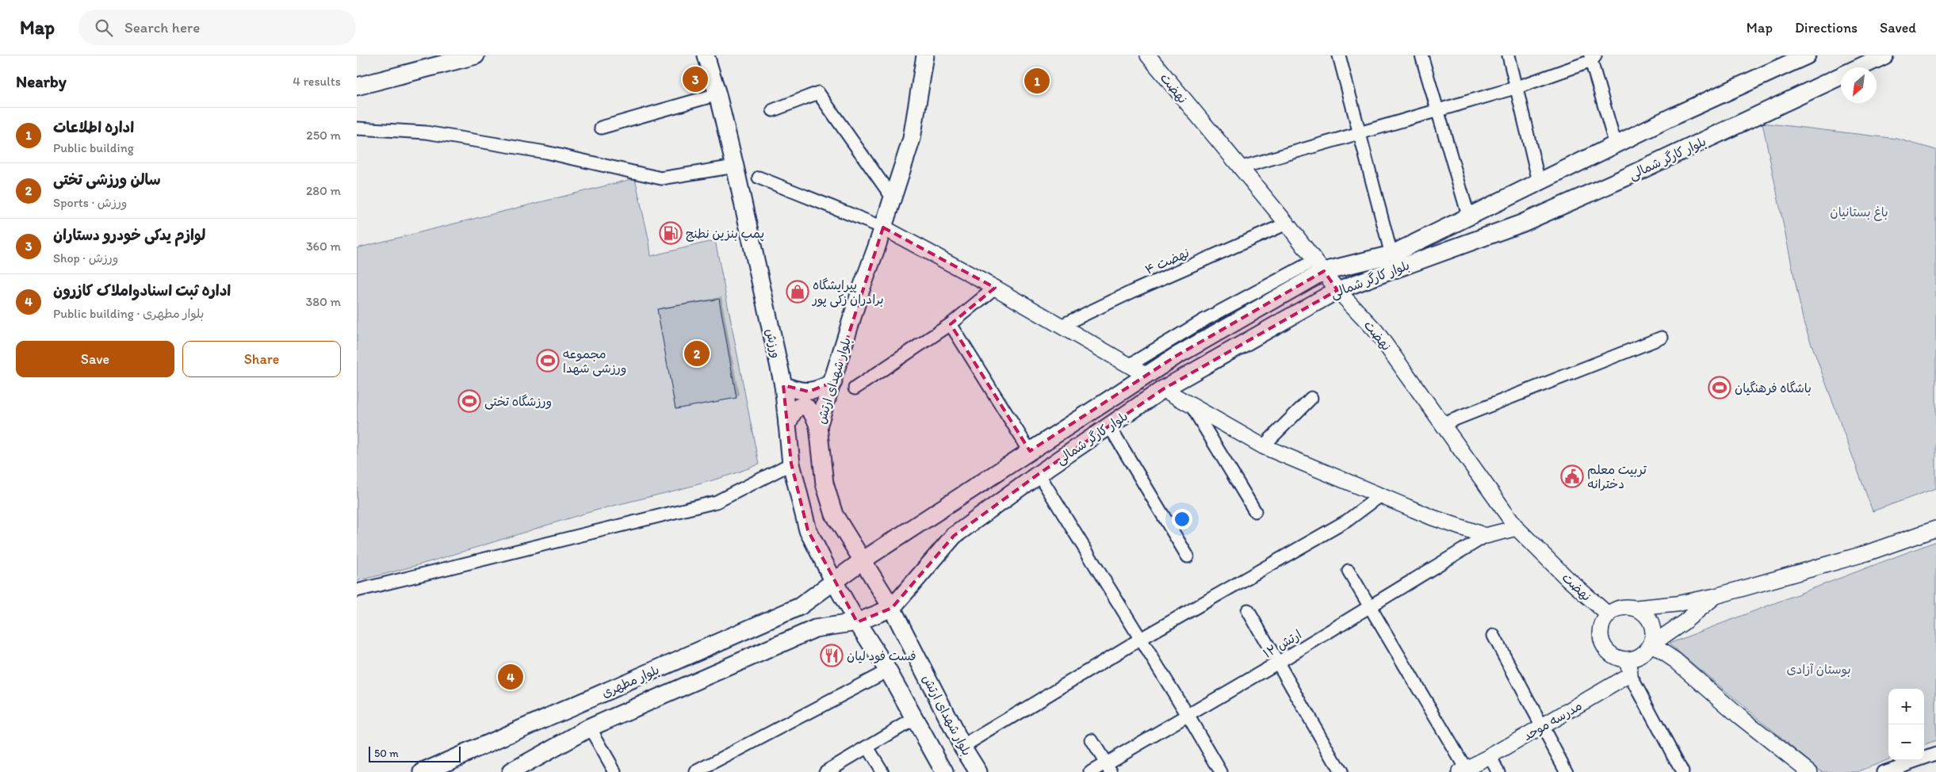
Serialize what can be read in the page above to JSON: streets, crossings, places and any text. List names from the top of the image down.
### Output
{
  "streets": {
    "main road": [
      "بلوار کارگر شمالی",
      "ورزش",
      "بلوار شهدای ارتش",
      "بلوار مطهری"
    ],
    "street": [
      "نهضت",
      "نهضت ۴",
      "ارتش ۱۲",
      "مدرسه موحد"
    ]
  },
  "crossings": [
    ["نهضت", "بلوار کارگر شمالی"],
    ["نهضت", "نهضت ۴"],
    ["بلوار کارگر شمالی", "بلوار شهدای ارتش"],
    ["بلوار کارگر شمالی", "بلوار مطهری"],
    ["ورزش", "بلوار مطهری"],
    ["بلوار شهدای ارتش", "بلوار مطهری"]
  ],
  "parks": ["باغ بستانیان", "بوستان آزادی"],
  "places": {
    "fuel station": ["پمپ بنزین نطنج"],
    "shop": ["پیرایشگاه برادران زکی پور"],
    "sports": ["مجموعه ورزشی شهدا", "باشگاه فرهنگیان", "ورزشگاه تختی"],
    "public building": ["تربیت معلم دخترانه"],
    "restaurant": ["فست فود لیان"]
  },
  "scale_bar": "50 m",
  "north": "bottom left",
  "page": {
    "header": "Map",
    "search": "Search here",
    "nav": ["Map", "Directions", "Saved"],
    "heading": ["Nearby", "4 results"],
    "pins": [
      "3",
      "1",
      "2",
      "4"
    ],
    "list": [
      {
        "mark": "1",
        "name": "اداره اطلاعات",
        "note": "Public building",
        "value": "250 m"
      },
      {
        "mark": "2",
        "name": "سالن ورزشی تختی",
        "note": "Sports · ورزش",
        "value": "280 m"
      },
      {
        "mark": "3",
        "name": "لوازم یدکی خودرو دستاران",
        "note": "Shop · ورزش",
        "value": "360 m"
      },
      {
        "mark": "4",
        "name": "اداره ثبت اسنادواملاک کازرون",
        "note": "Public building · بلوار مطهری",
        "value": "380 m"
      }
    ],
    "buttons": ["Save", "Share"],
    "map_buttons": ["+", "−"],
    "scale": "50 m"
  }
}
